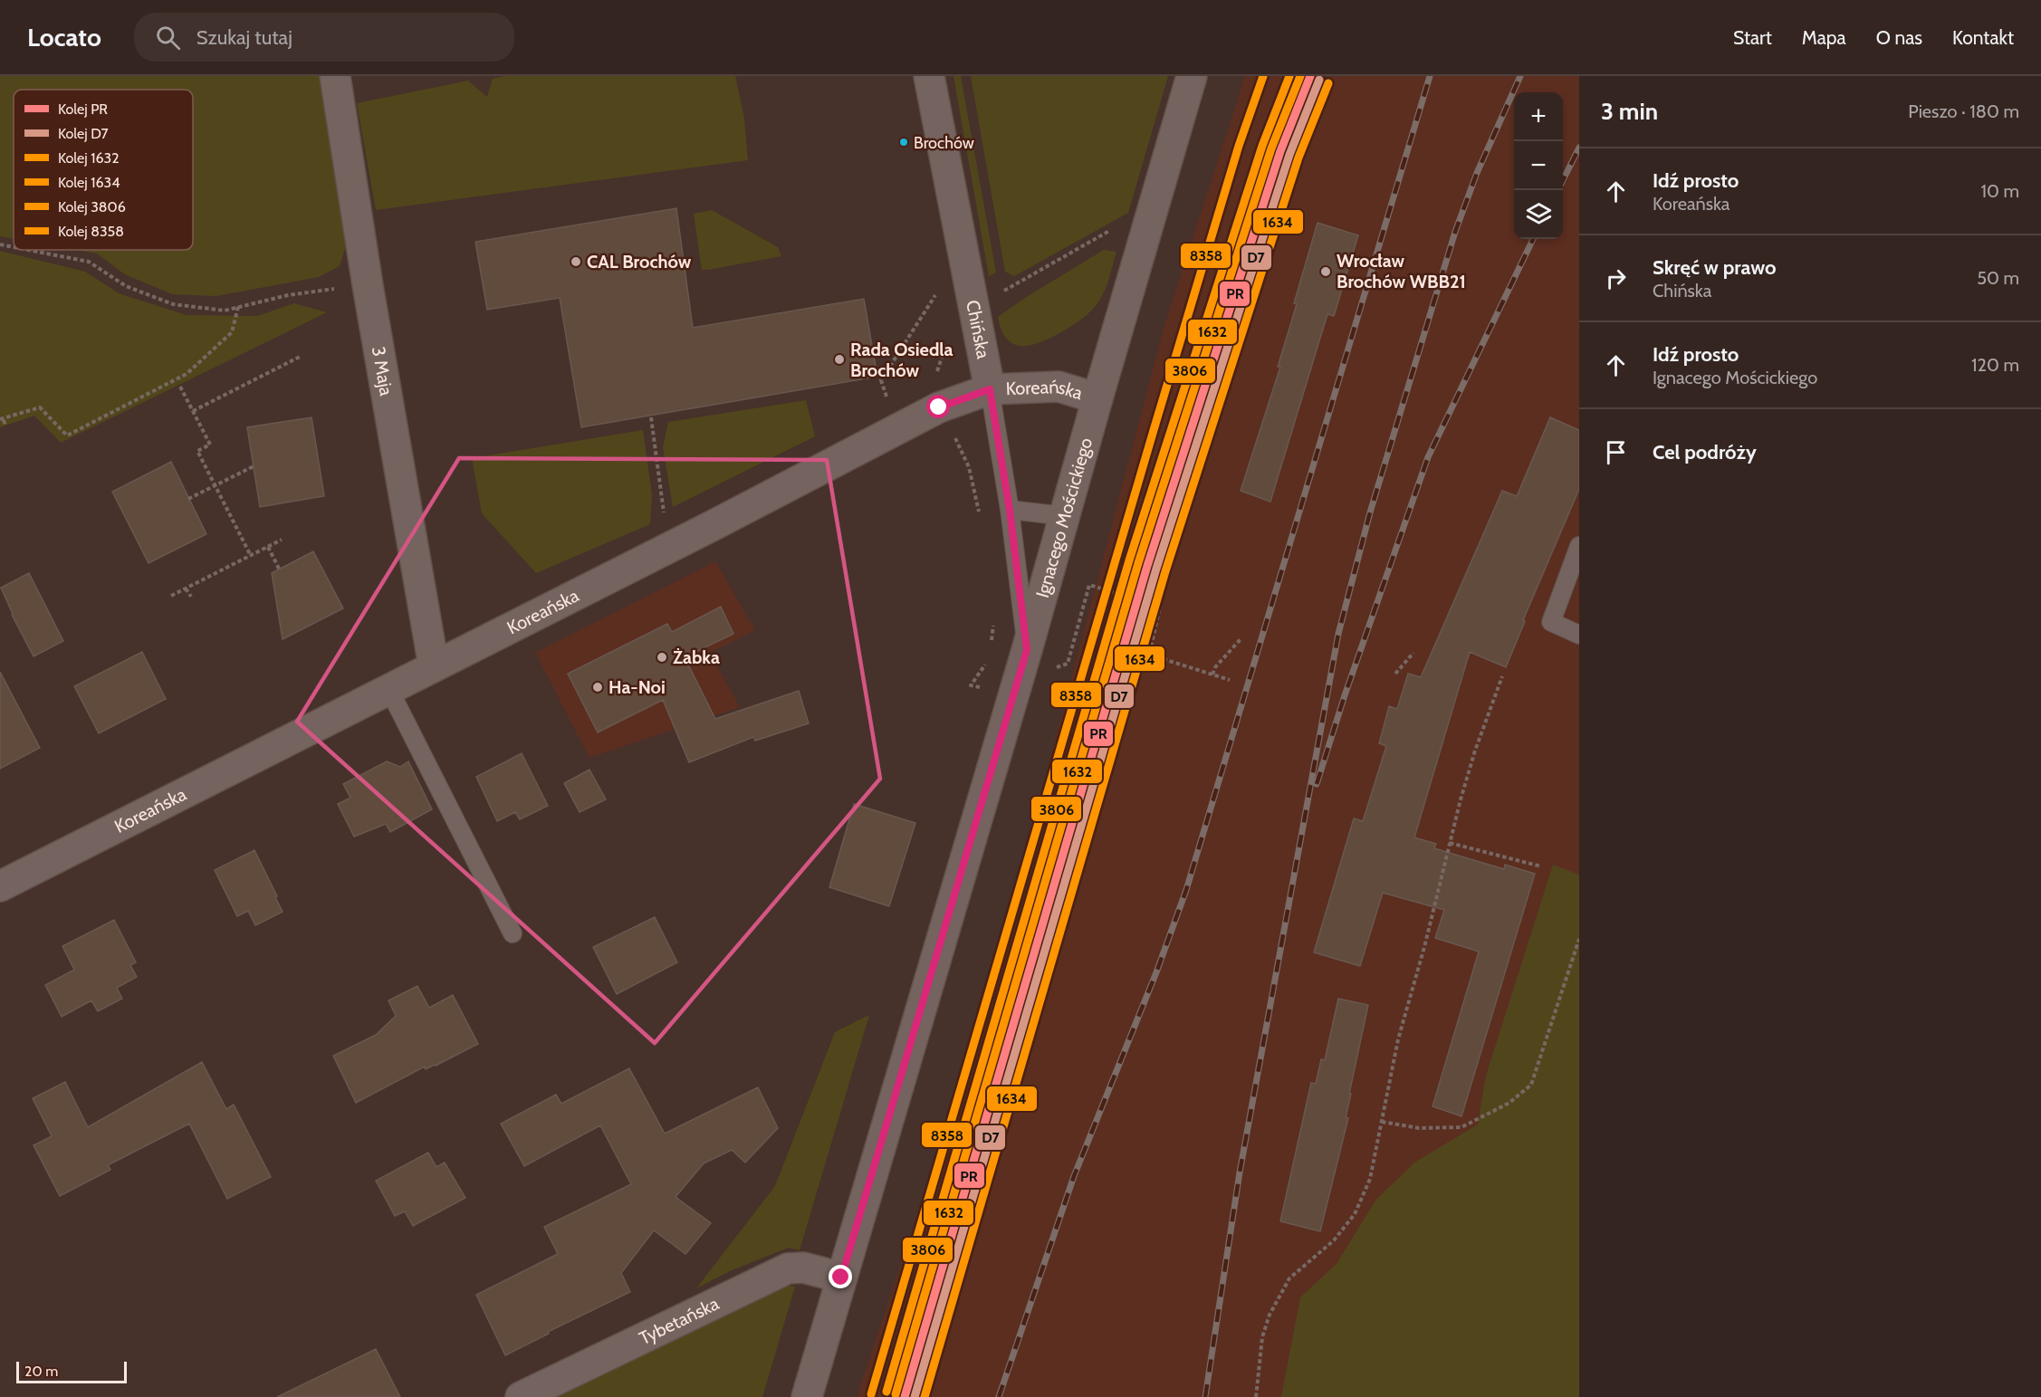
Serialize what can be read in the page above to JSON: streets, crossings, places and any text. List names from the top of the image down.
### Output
{
  "streets": {
    "street": [
      "Chińska",
      "3 Maja",
      "Koreańska",
      "Ignacego Mościckiego",
      "Tybetańska"
    ]
  },
  "crossings": [
    ["Chińska", "Koreańska"],
    ["Chińska", "Ignacego Mościckiego"],
    ["3 Maja", "Koreańska"],
    ["Koreańska", "Ignacego Mościckiego"],
    ["Ignacego Mościckiego", "Tybetańska"]
  ],
  "places": [
    "Brochów",
    "CAL Brochów",
    "Wrocław Brochów WBB21",
    "Rada Osiedla Brochów",
    "Żabka",
    "Ha-Noi"
  ],
  "lines": [
    "rail line PR",
    "rail line 1632",
    "rail line 3806",
    "rail line 8358",
    "rail line D7",
    "rail line 1634"
  ],
  "legend": [
    "Kolej PR",
    "Kolej D7",
    "Kolej 1632",
    "Kolej 1634",
    "Kolej 3806",
    "Kolej 8358"
  ],
  "scale_bar": "20 m",
  "page": {
    "header": "Locato",
    "search": "Szukaj tutaj",
    "nav": [
      "Start",
      "Mapa",
      "O nas",
      "Kontakt"
    ],
    "heading": ["3 min", "Pieszo · 180 m"],
    "map_buttons": ["+", "−"],
    "list": [
      ["Idź prosto", "Koreańska", "10 m"],
      ["Skręć w prawo", "Chińska", "50 m"],
      ["Idź prosto", "Ignacego Mościckiego", "120 m"],
      "Cel podróży"
    ],
    "scale": "20 m"
  }
}
